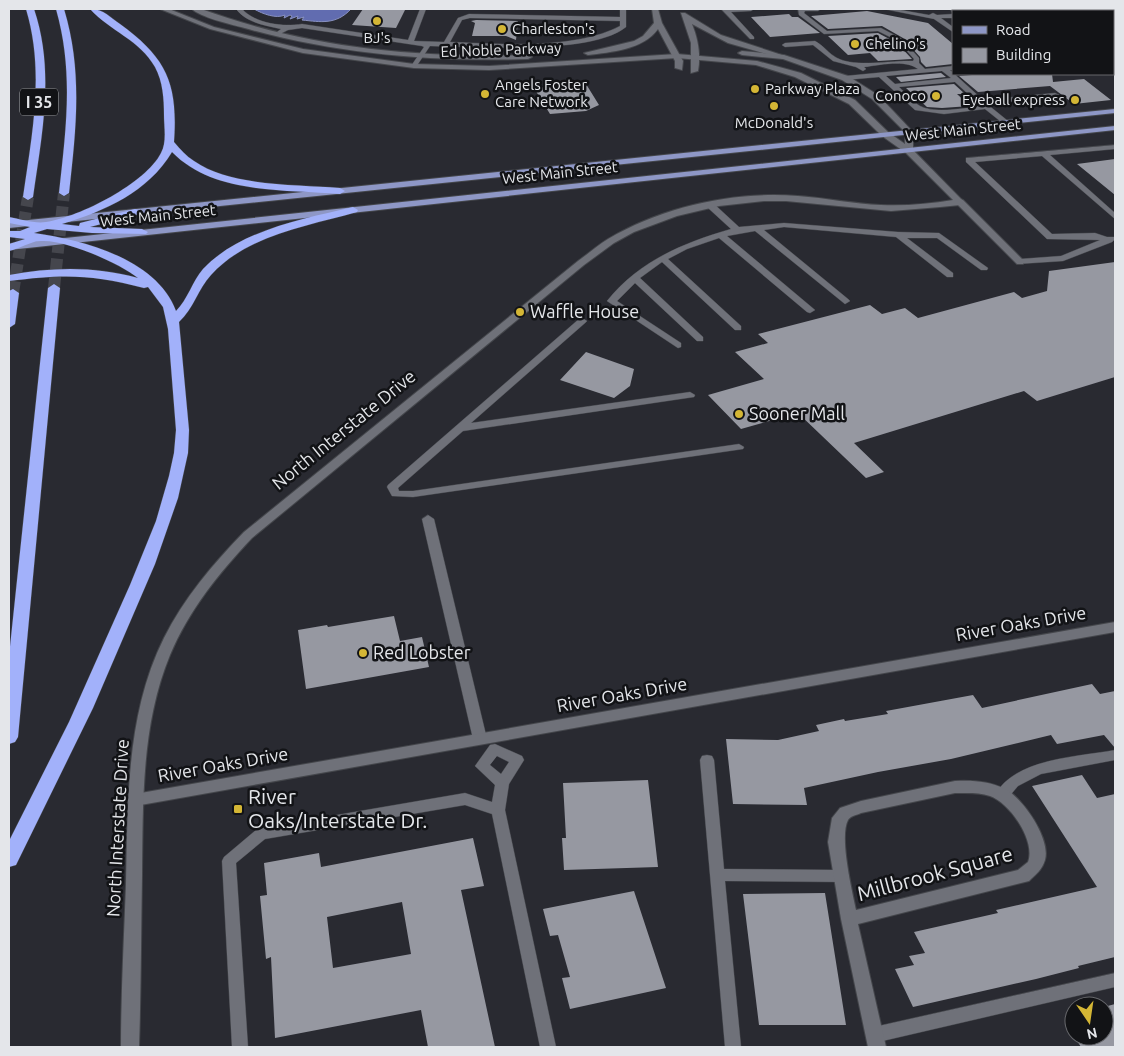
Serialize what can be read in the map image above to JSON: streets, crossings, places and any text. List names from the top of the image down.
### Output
{
  "streets": {
    "highway": ["I 35"],
    "main road": [
      "Ed Noble Parkway",
      "West Main Street",
      "North Interstate Drive",
      "River Oaks Drive",
      "Millbrook Square"
    ]
  },
  "crossings": [
    ["Ed Noble Parkway", "West Main Street"],
    ["Ed Noble Parkway", "North Interstate Drive"],
    ["North Interstate Drive", "River Oaks Drive"]
  ],
  "places": {
    "other": [
      "BJ's",
      "Charleston's",
      "Chelino's",
      "Parkway Plaza",
      "Angels Foster Care Network",
      "Conoco",
      "Eyeball express",
      "McDonald's",
      "Waffle House",
      "Sooner Mall",
      "Red Lobster"
    ],
    "transit": ["River Oaks/Interstate Dr."]
  },
  "legend": ["Road", "Building"],
  "north": "bottom"
}
